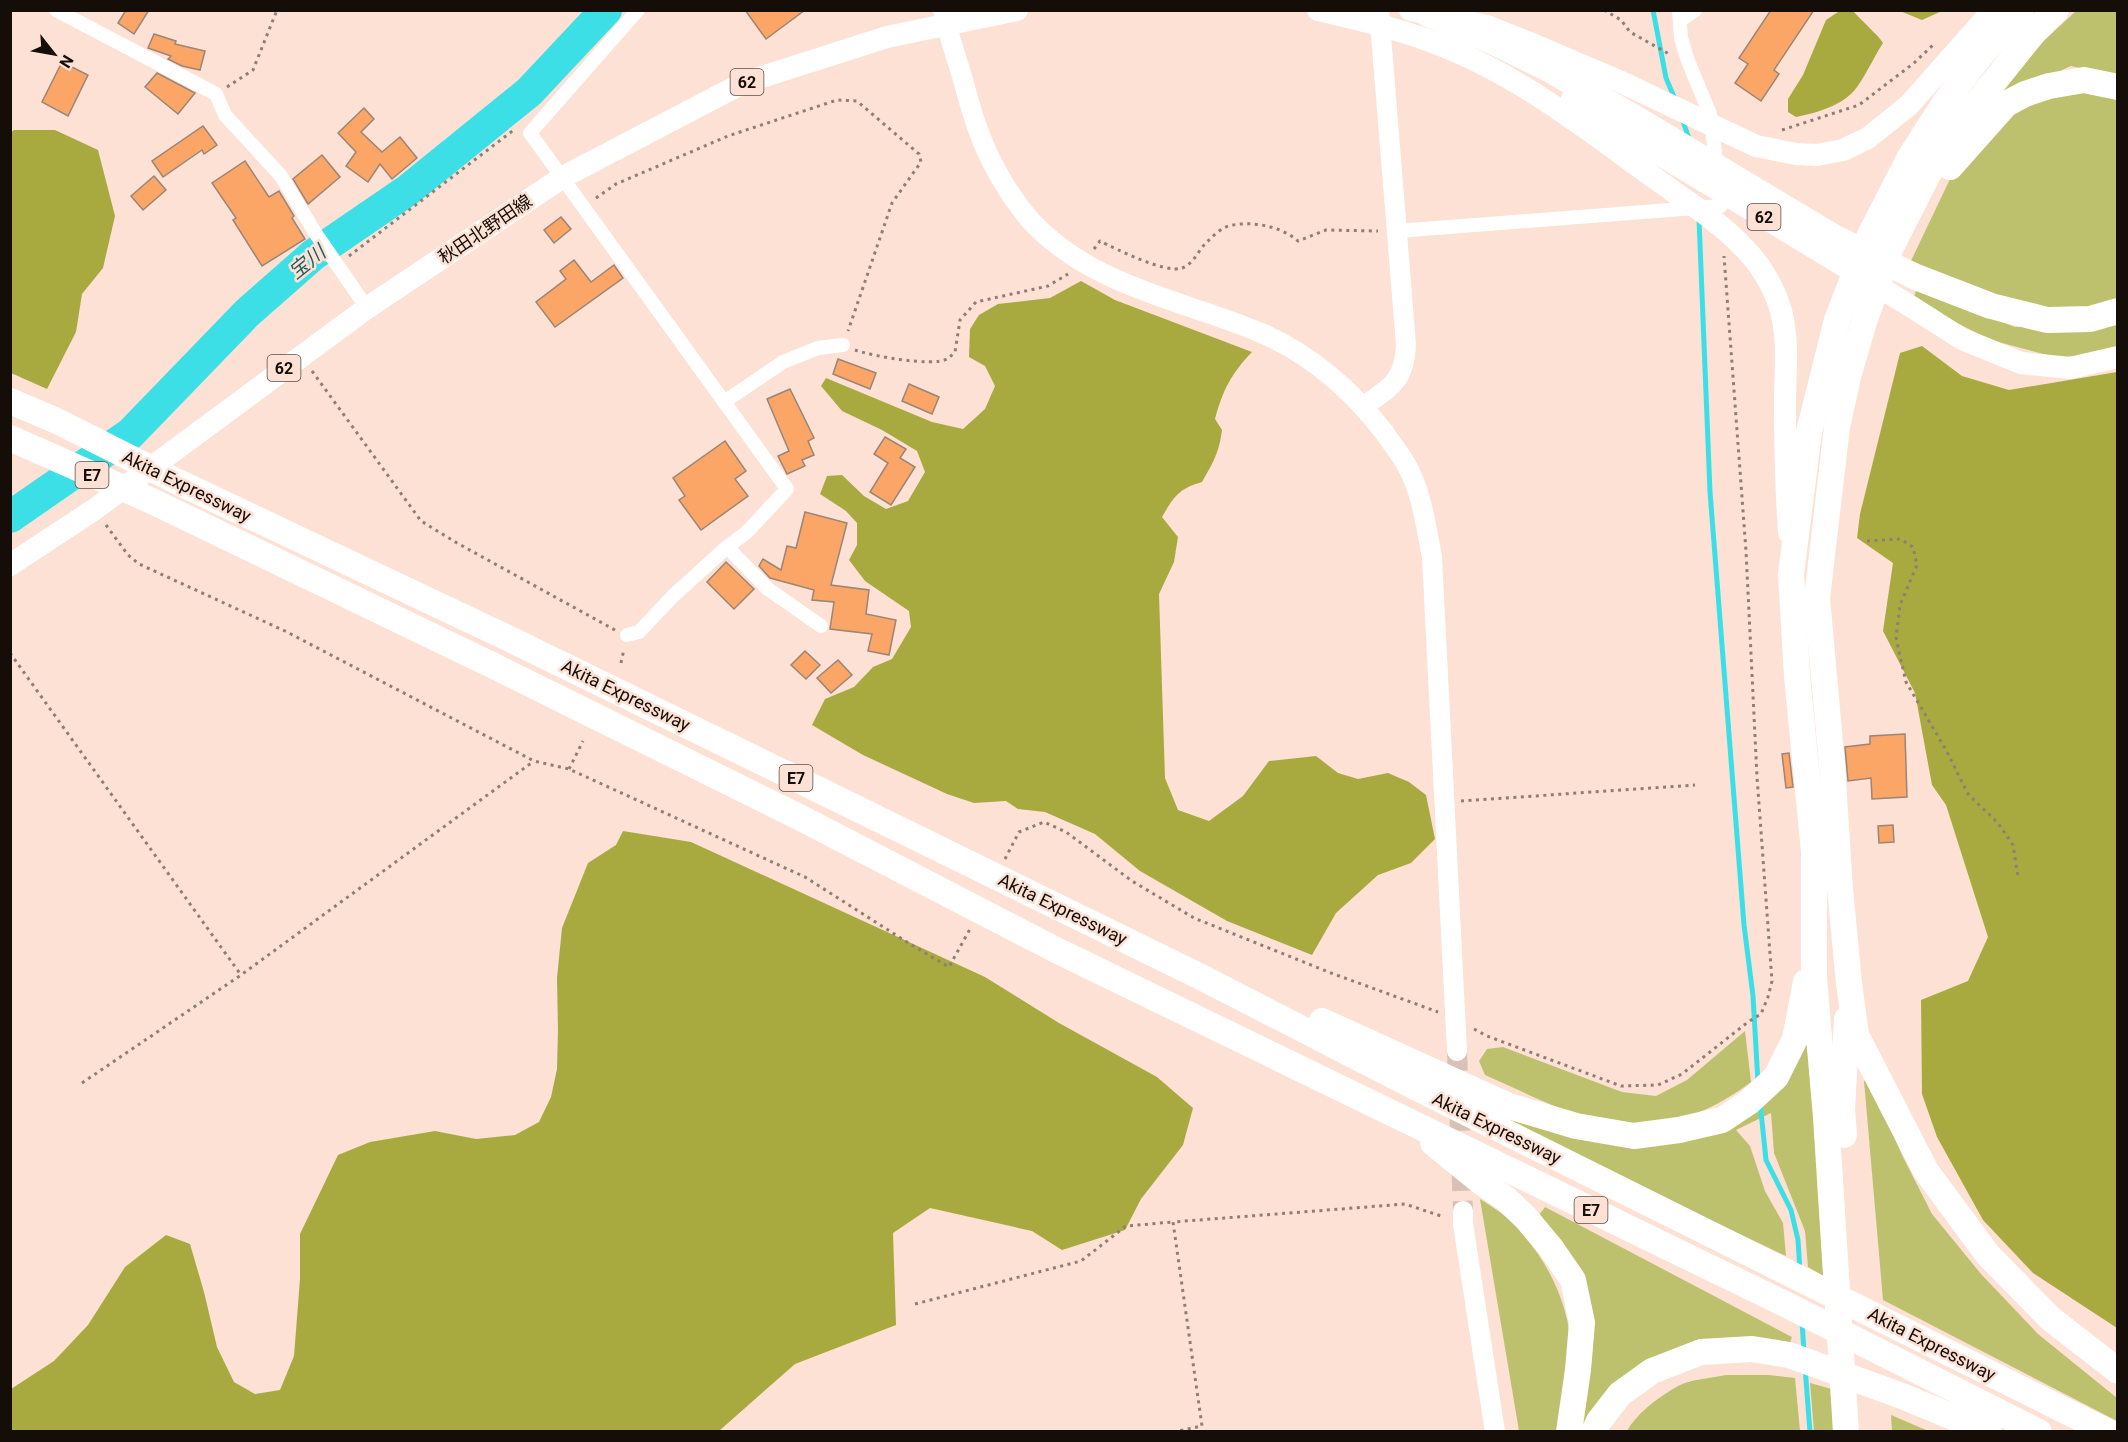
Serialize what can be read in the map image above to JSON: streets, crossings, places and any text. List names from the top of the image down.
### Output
{
  "streets": {
    "highway": ["E7", "Akita Expressway"],
    "main road": ["62", "秋田北野田線"]
  },
  "water": ["宝川"],
  "north": "bottom right"
}
